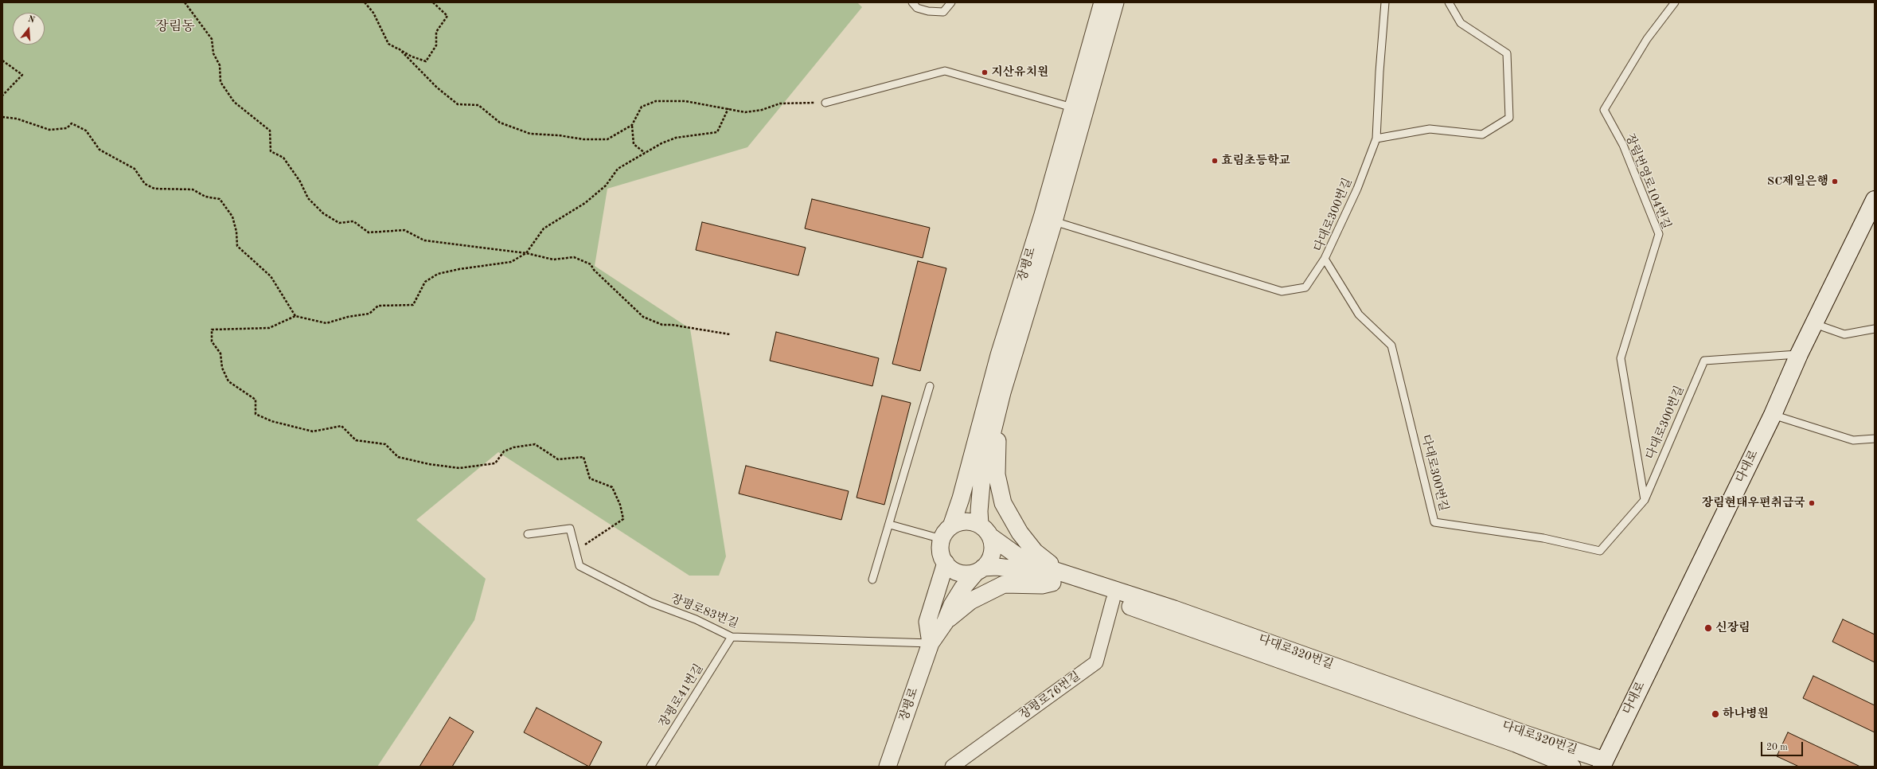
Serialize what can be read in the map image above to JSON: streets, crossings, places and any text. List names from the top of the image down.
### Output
{
  "streets": {
    "main road": ["다대로"],
    "street": ["장평로", "다대로320번길", "장평로76번길"],
    "lane": [
      "장림번영로104번길",
      "다대로300번길",
      "장평로83번길",
      "장평로41번길"
    ]
  },
  "crossings": [
    ["장림번영로104번길", "다대로300번길"],
    ["다대로300번길", "다대로"],
    ["장평로", "장평로83번길"],
    ["장평로", "다대로320번길"],
    ["다대로", "다대로320번길"],
    ["장평로83번길", "장평로41번길"],
    ["다대로320번길", "장평로76번길"]
  ],
  "districts": ["장림동"],
  "places": [
    "지산유치원",
    "효림초등학교",
    "SC제일은행",
    "장림현대우편취급국",
    "신장림",
    "하나병원"
  ],
  "scale_bar": "20 m",
  "north": "top"
}
